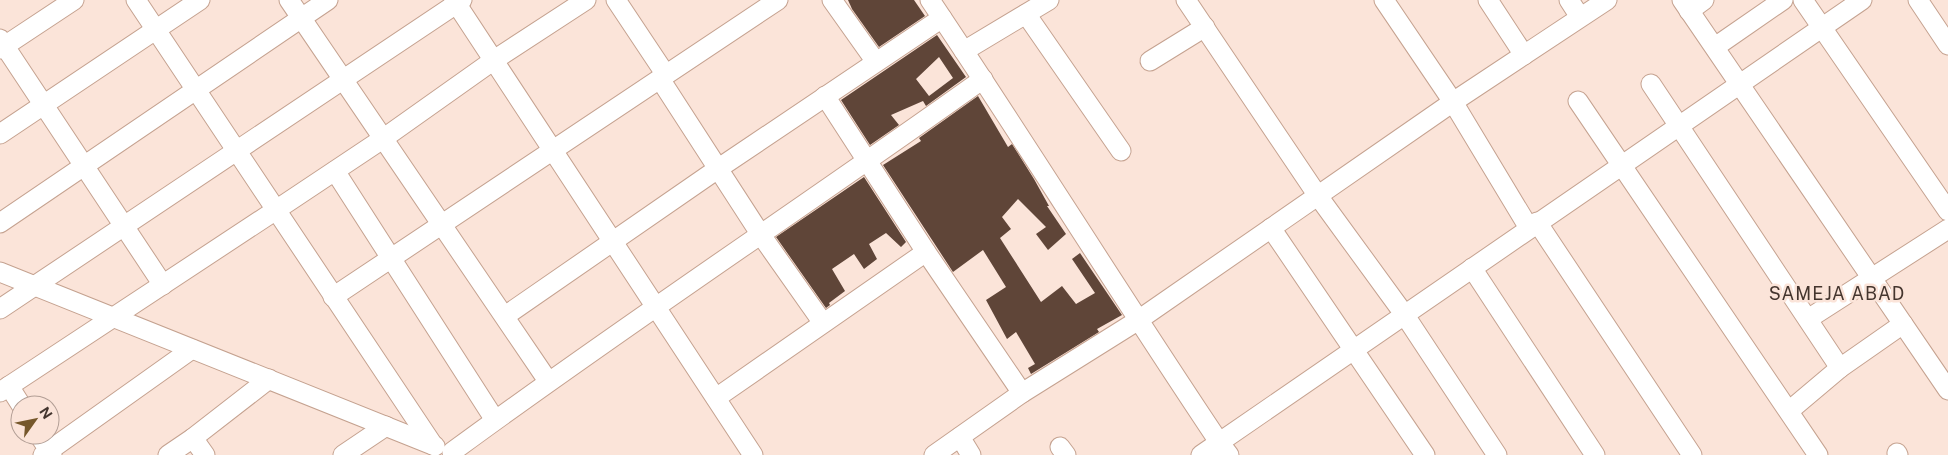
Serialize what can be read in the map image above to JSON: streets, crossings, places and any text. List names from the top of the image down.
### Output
{
  "districts": ["SAMEJA ABAD"],
  "north": "top right"
}
